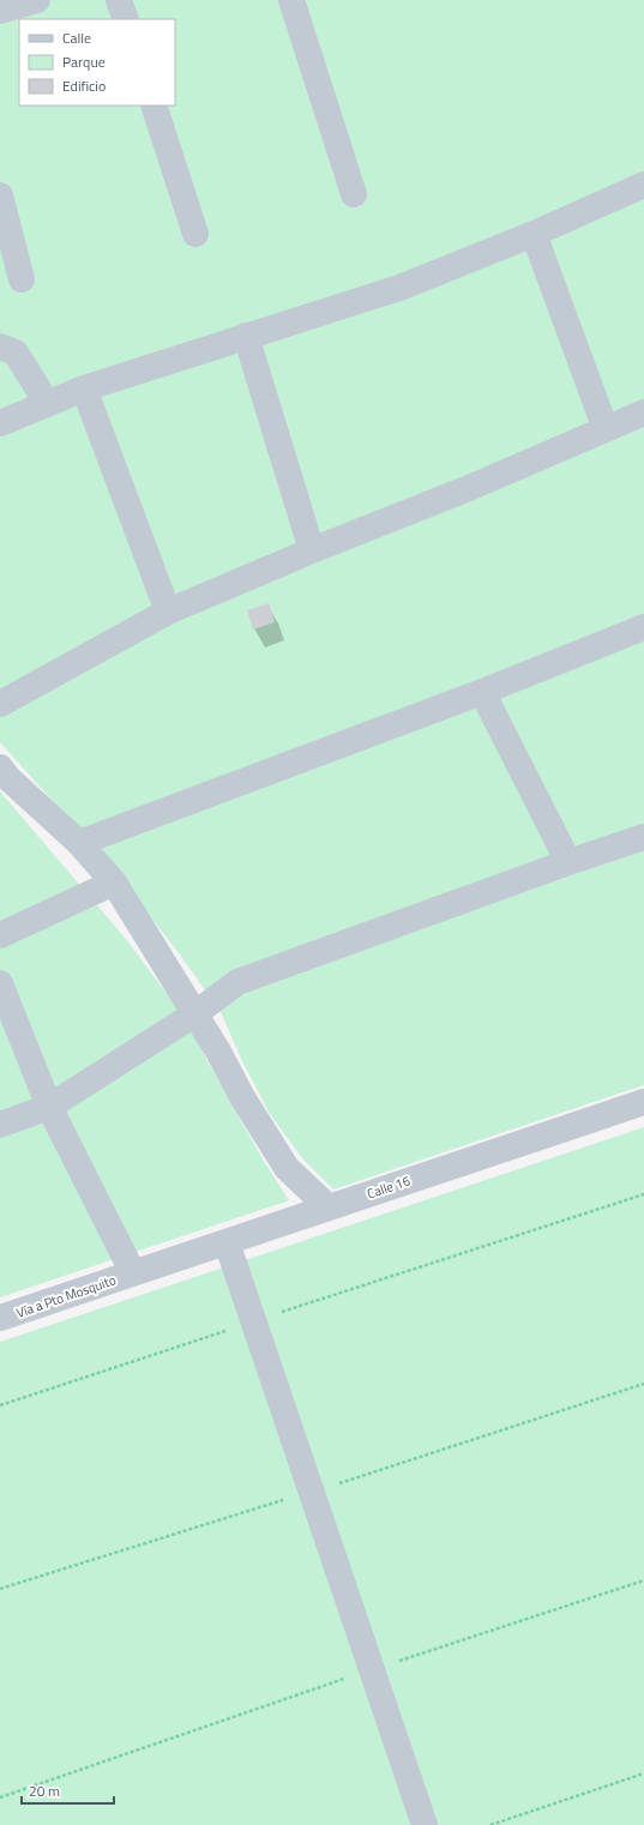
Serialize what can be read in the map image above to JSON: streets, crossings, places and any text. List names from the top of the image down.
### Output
{
  "streets": {
    "street": ["Calle 16", "Vía a Pto Mosquito"]
  },
  "crossings": [
    ["Calle 16", "Vía a Pto Mosquito"]
  ],
  "legend": ["Calle", "Parque", "Edificio"],
  "scale_bar": "20 m"
}
